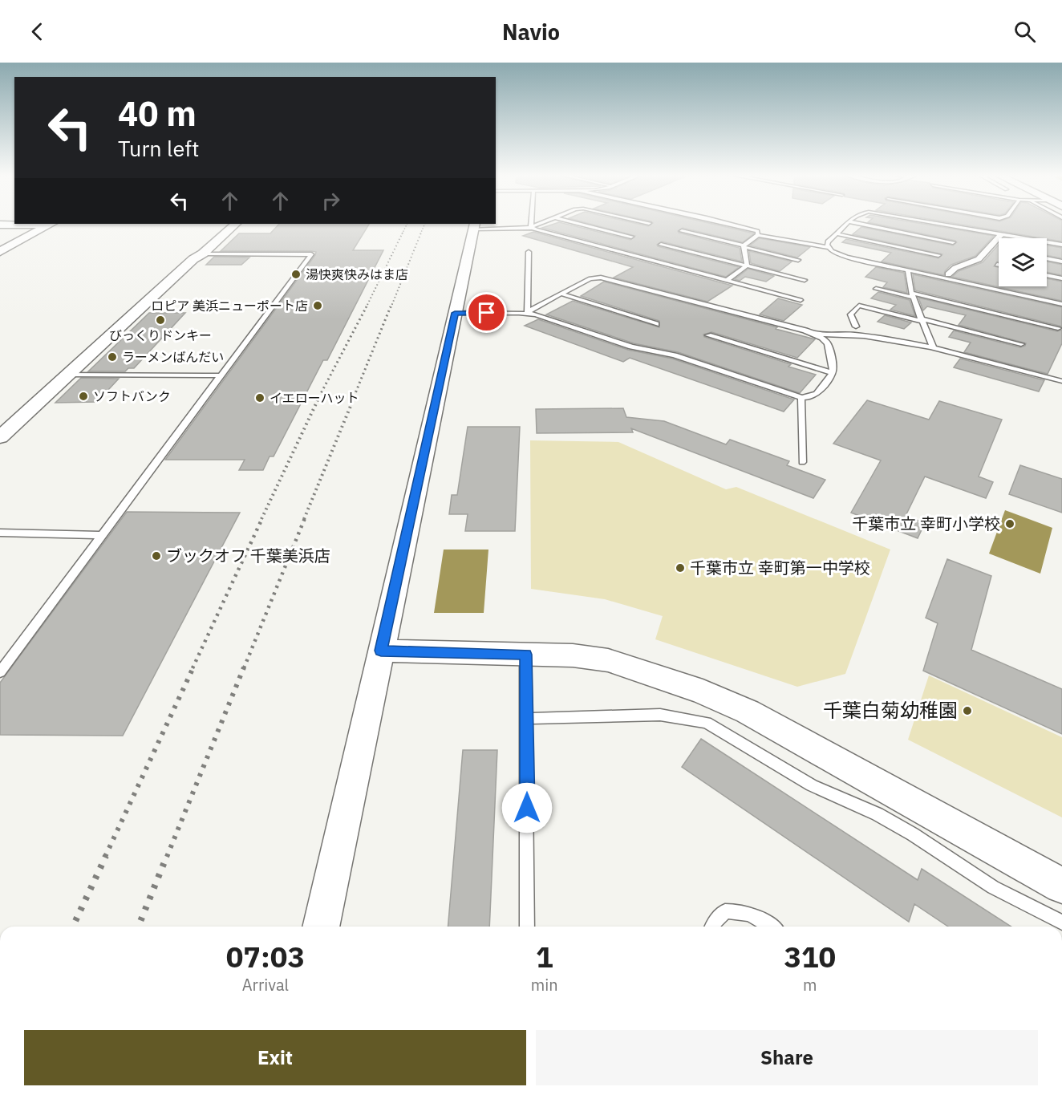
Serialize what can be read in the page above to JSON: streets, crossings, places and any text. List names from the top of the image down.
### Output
{
  "places": [
    "湯快爽快みはま店",
    "ロピア 美浜ニューポート店",
    "びっくりドンキー",
    "ラーメンばんだい",
    "ソフトバンク",
    "イエローハット",
    "千葉市立 幸町小学校",
    "ブックオフ 千葉美浜店",
    "千葉市立 幸町第一中学校",
    "千葉白菊幼稚園"
  ],
  "page": {
    "header": "Navio",
    "turn": ["40 m", "Turn left"],
    "eta": [
      "07:03",
      "Arrival",
      "1",
      "min",
      "310",
      "m"
    ],
    "buttons": ["Exit", "Share"]
  }
}
